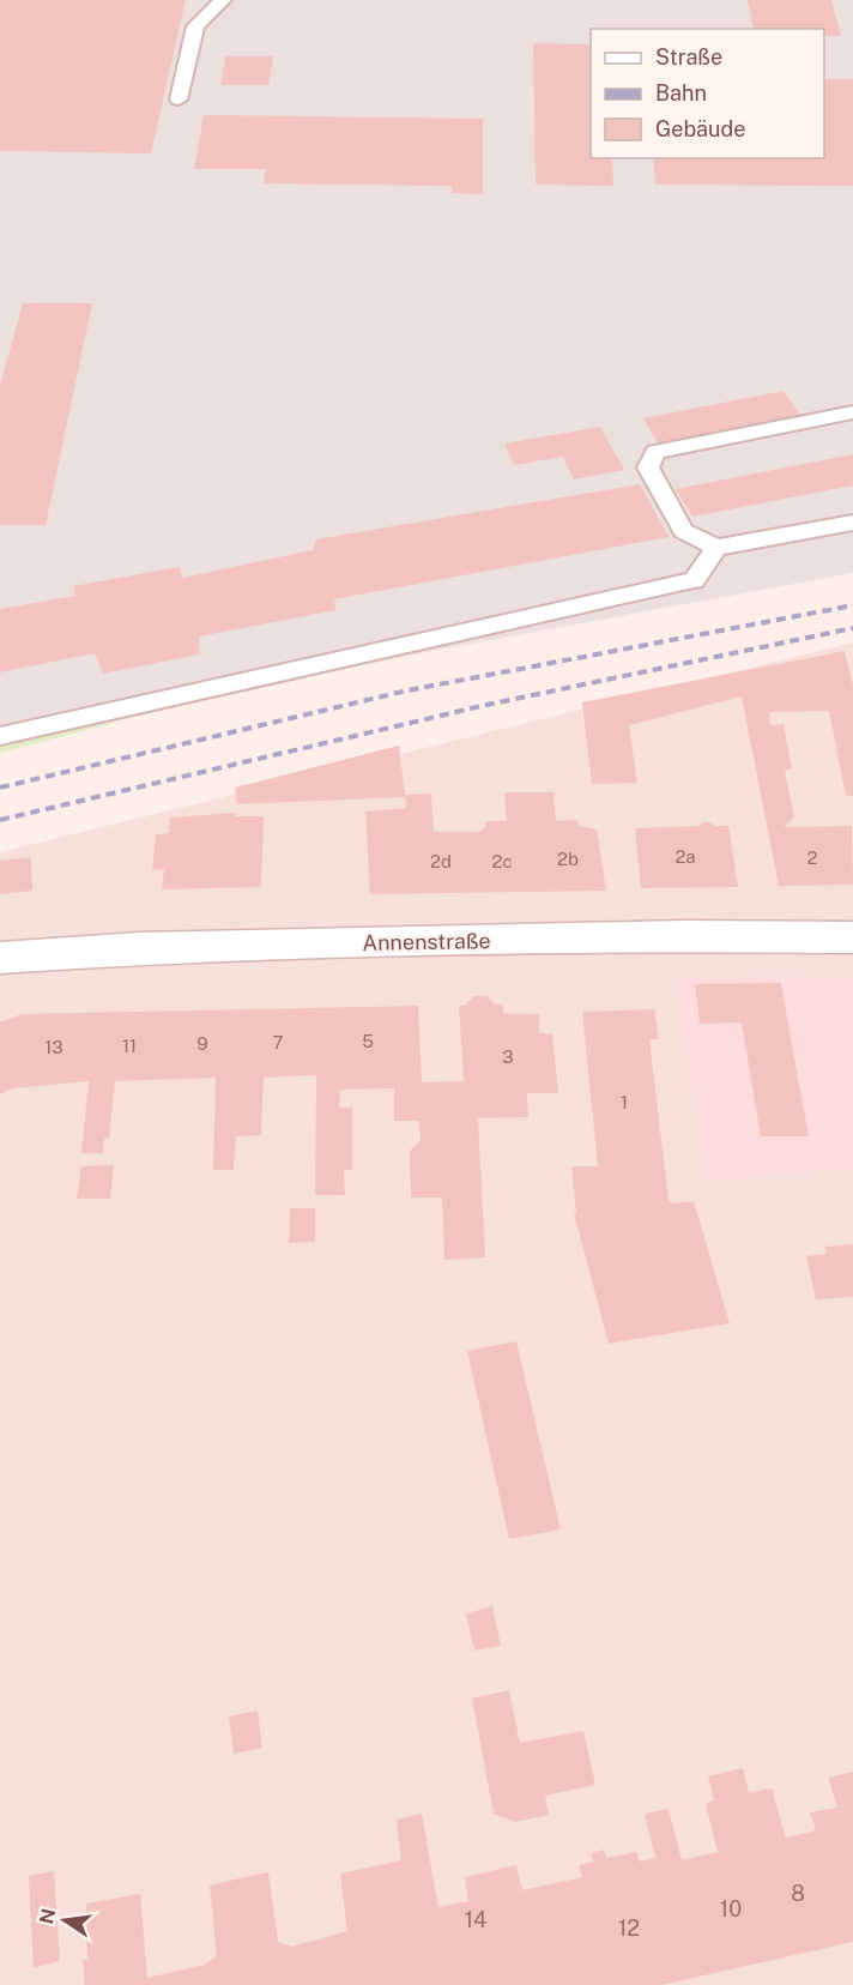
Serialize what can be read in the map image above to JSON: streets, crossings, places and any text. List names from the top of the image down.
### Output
{
  "streets": {
    "main road": ["Annenstraße"]
  },
  "house_numbers": [
    "2a",
    "2",
    "2b",
    "2d",
    "2c",
    "5",
    "7",
    "9",
    "11",
    "13",
    "3",
    "1",
    "8",
    "10",
    "14",
    "12"
  ],
  "legend": ["Straße", "Bahn", "Gebäude"],
  "north": "left"
}
